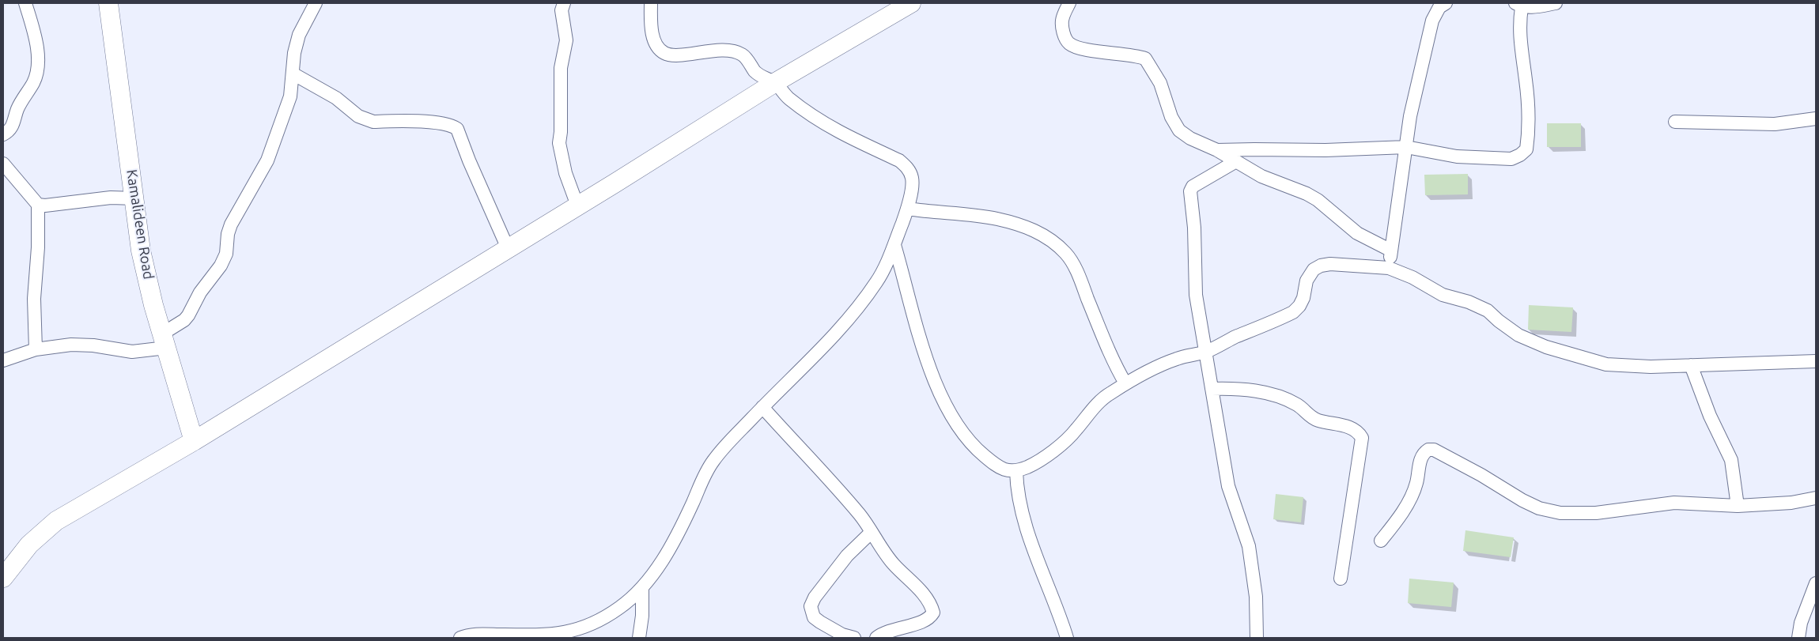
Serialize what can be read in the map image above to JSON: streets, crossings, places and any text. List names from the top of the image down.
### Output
{
  "streets": {
    "street": ["Kamalideen Road"]
  }
}
